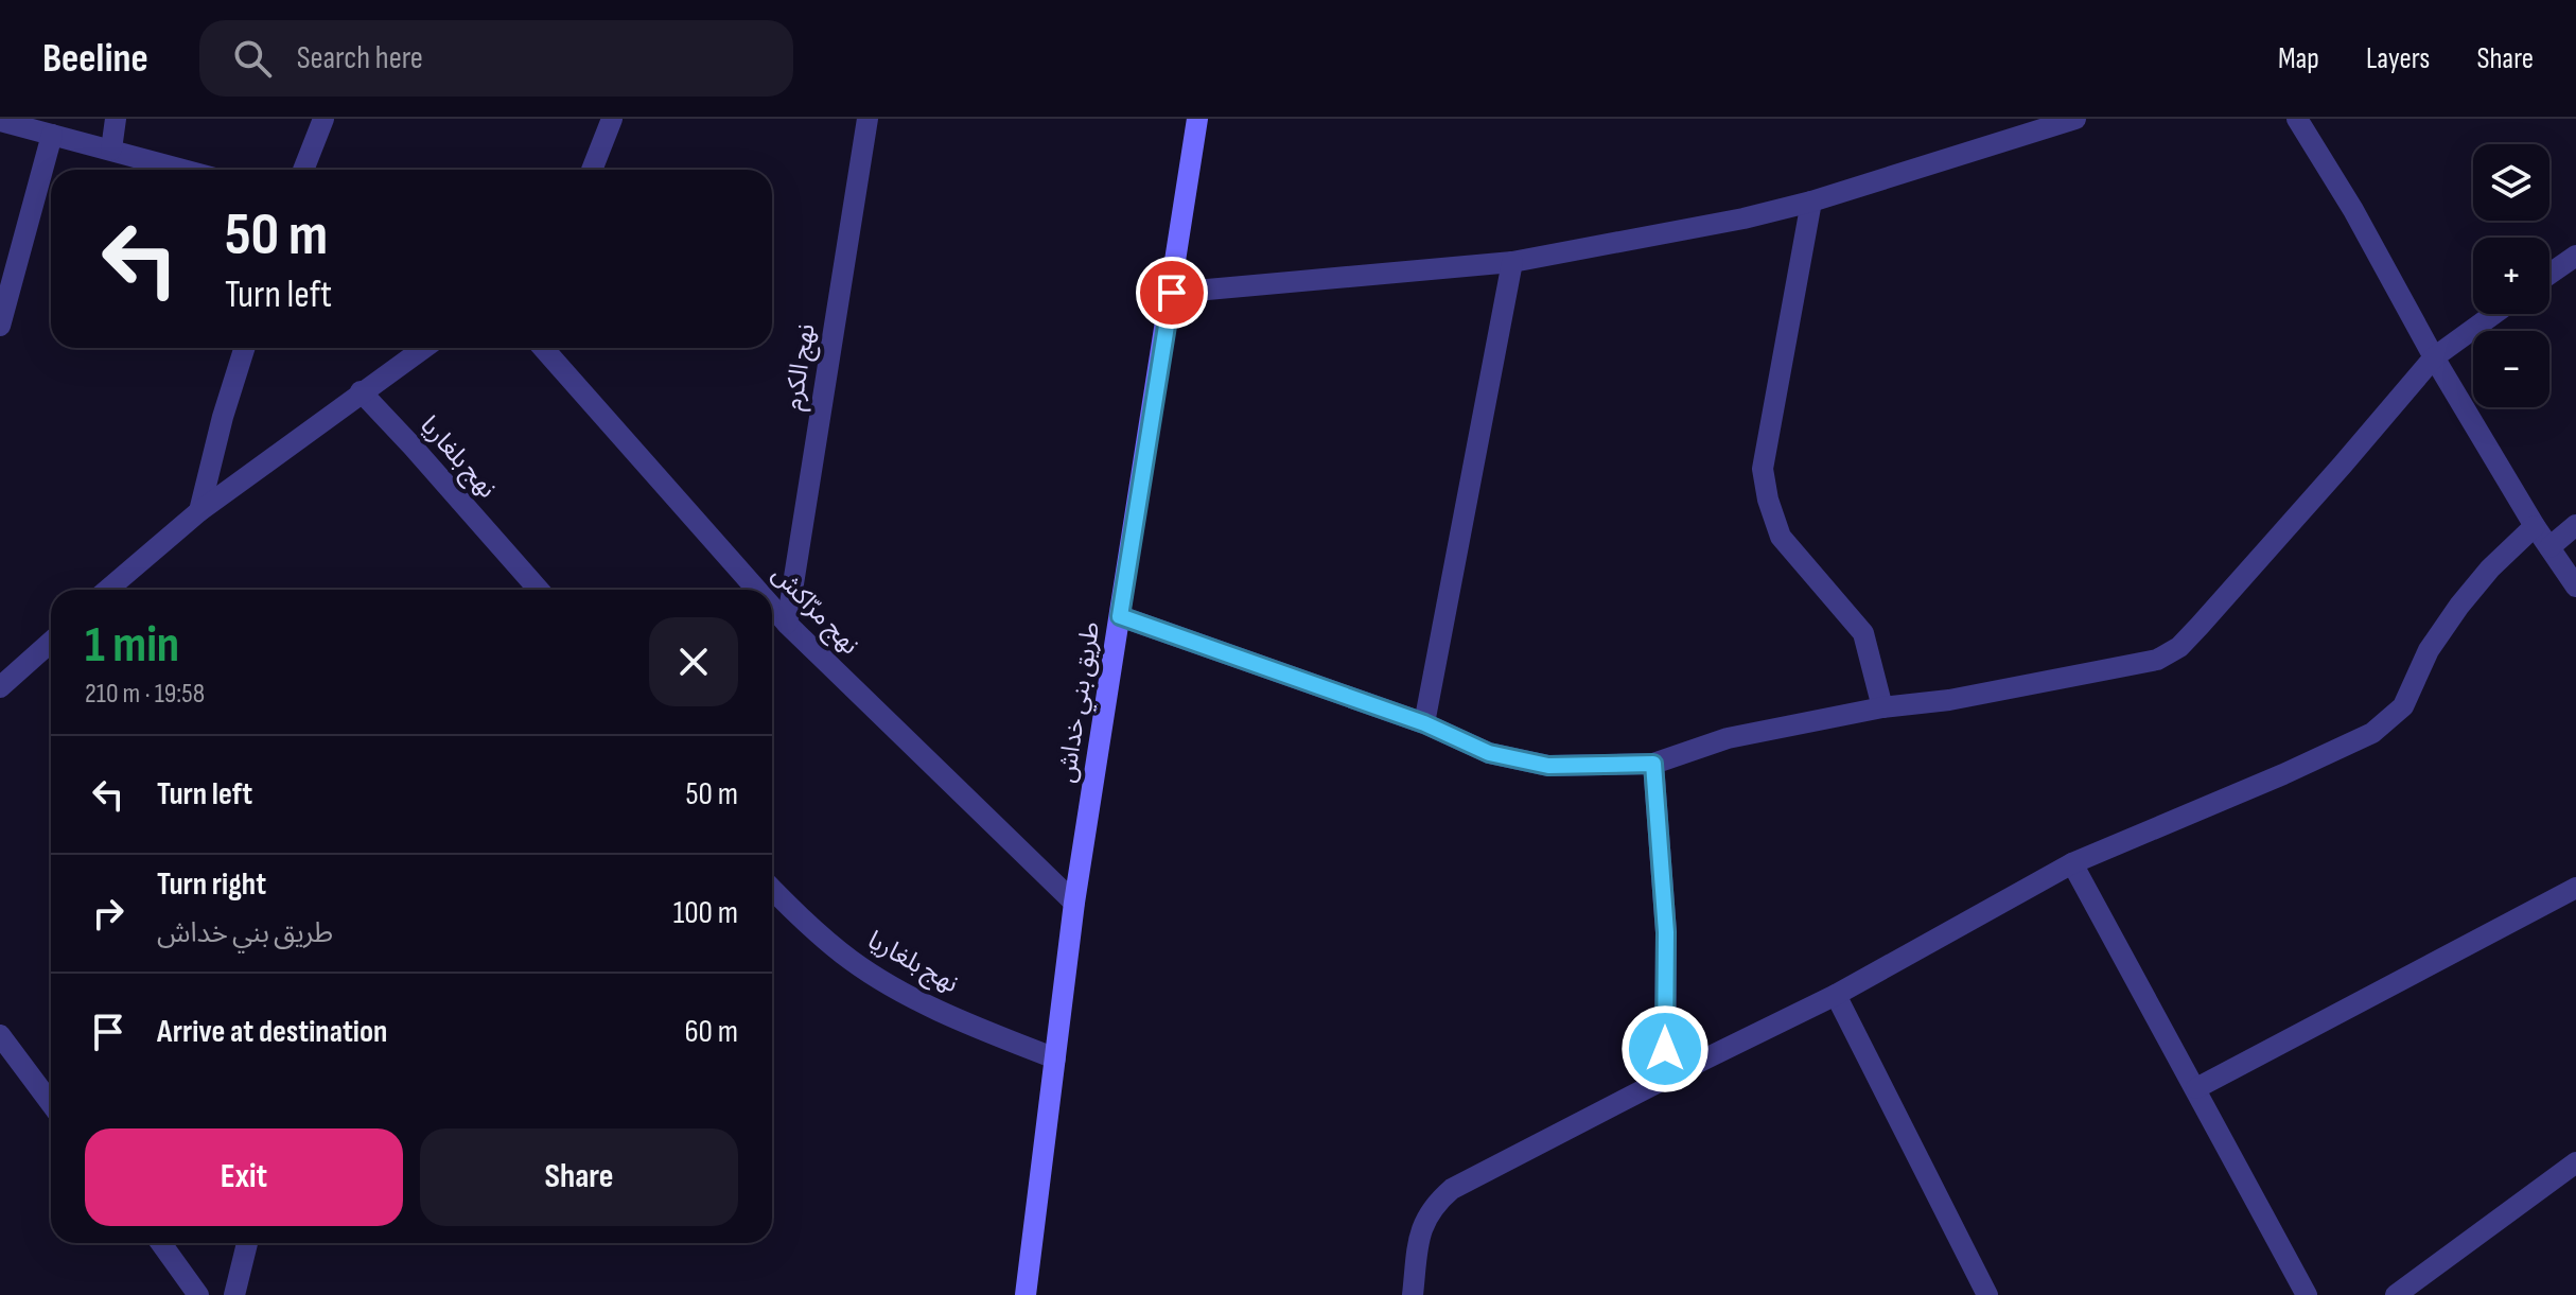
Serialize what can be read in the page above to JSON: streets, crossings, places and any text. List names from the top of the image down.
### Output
{
  "streets": {
    "main road": ["طريق بني خداش"],
    "street": ["نهج الكرم", "نهج بلغاريا", "نهج مرّاكش"]
  },
  "crossings": [
    ["نهج الكرم", "نهج مرّاكش"],
    ["نهج بلغاريا", "طريق بني خداش"],
    ["نهج مرّاكش", "طريق بني خداش"]
  ],
  "page": {
    "header": "Beeline",
    "search": "Search here",
    "nav": ["Map", "Layers", "Share"],
    "map_buttons": ["+", "−"],
    "turn": ["50 m", "Turn left"],
    "heading": ["1 min", "210 m · 19:58"],
    "list": [
      {
        "name": "Turn left",
        "value": "50 m"
      },
      {
        "name": "Turn right",
        "note": "طريق بني خداش",
        "value": "100 m"
      },
      {
        "name": "Arrive at destination",
        "value": "60 m"
      }
    ],
    "buttons": ["Exit", "Share"]
  }
}
